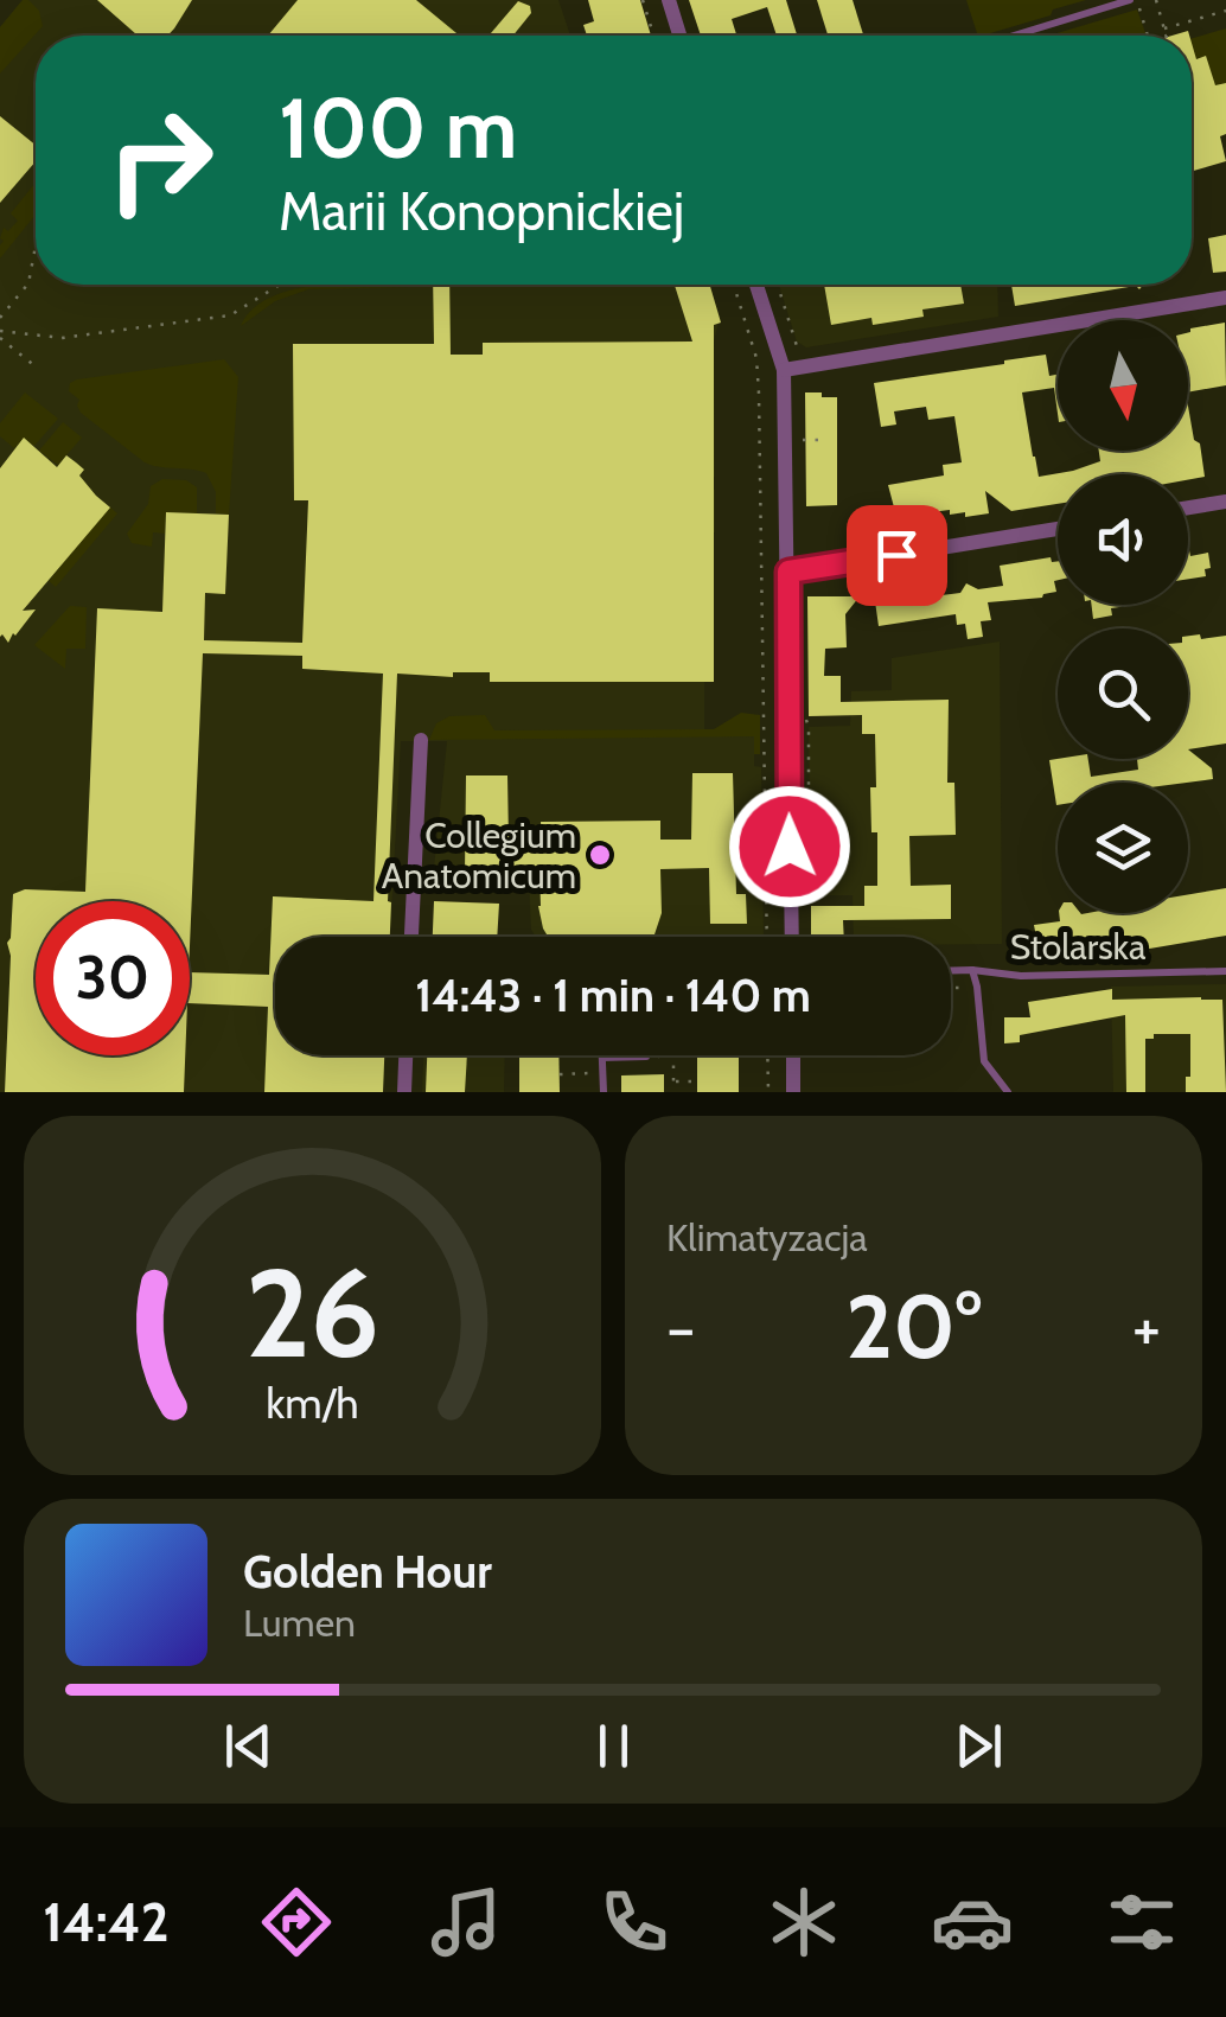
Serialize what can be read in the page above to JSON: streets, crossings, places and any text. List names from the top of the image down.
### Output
{
  "streets": {
    "lane": ["Stolarska"]
  },
  "places": ["Collegium Anatomicum"],
  "north": "bottom",
  "page": {
    "turn": ["100 m", "Marii Konopnickiej"],
    "limit": "30",
    "trip": "14:43 · 1 min · 140 m",
    "tile": "Klimatyzacja",
    "heat": ["−", "20°", "+"],
    "song": ["Golden Hour", "Lumen"],
    "tabs": "14:42",
    "gauge": ["26", "km/h"]
  }
}
